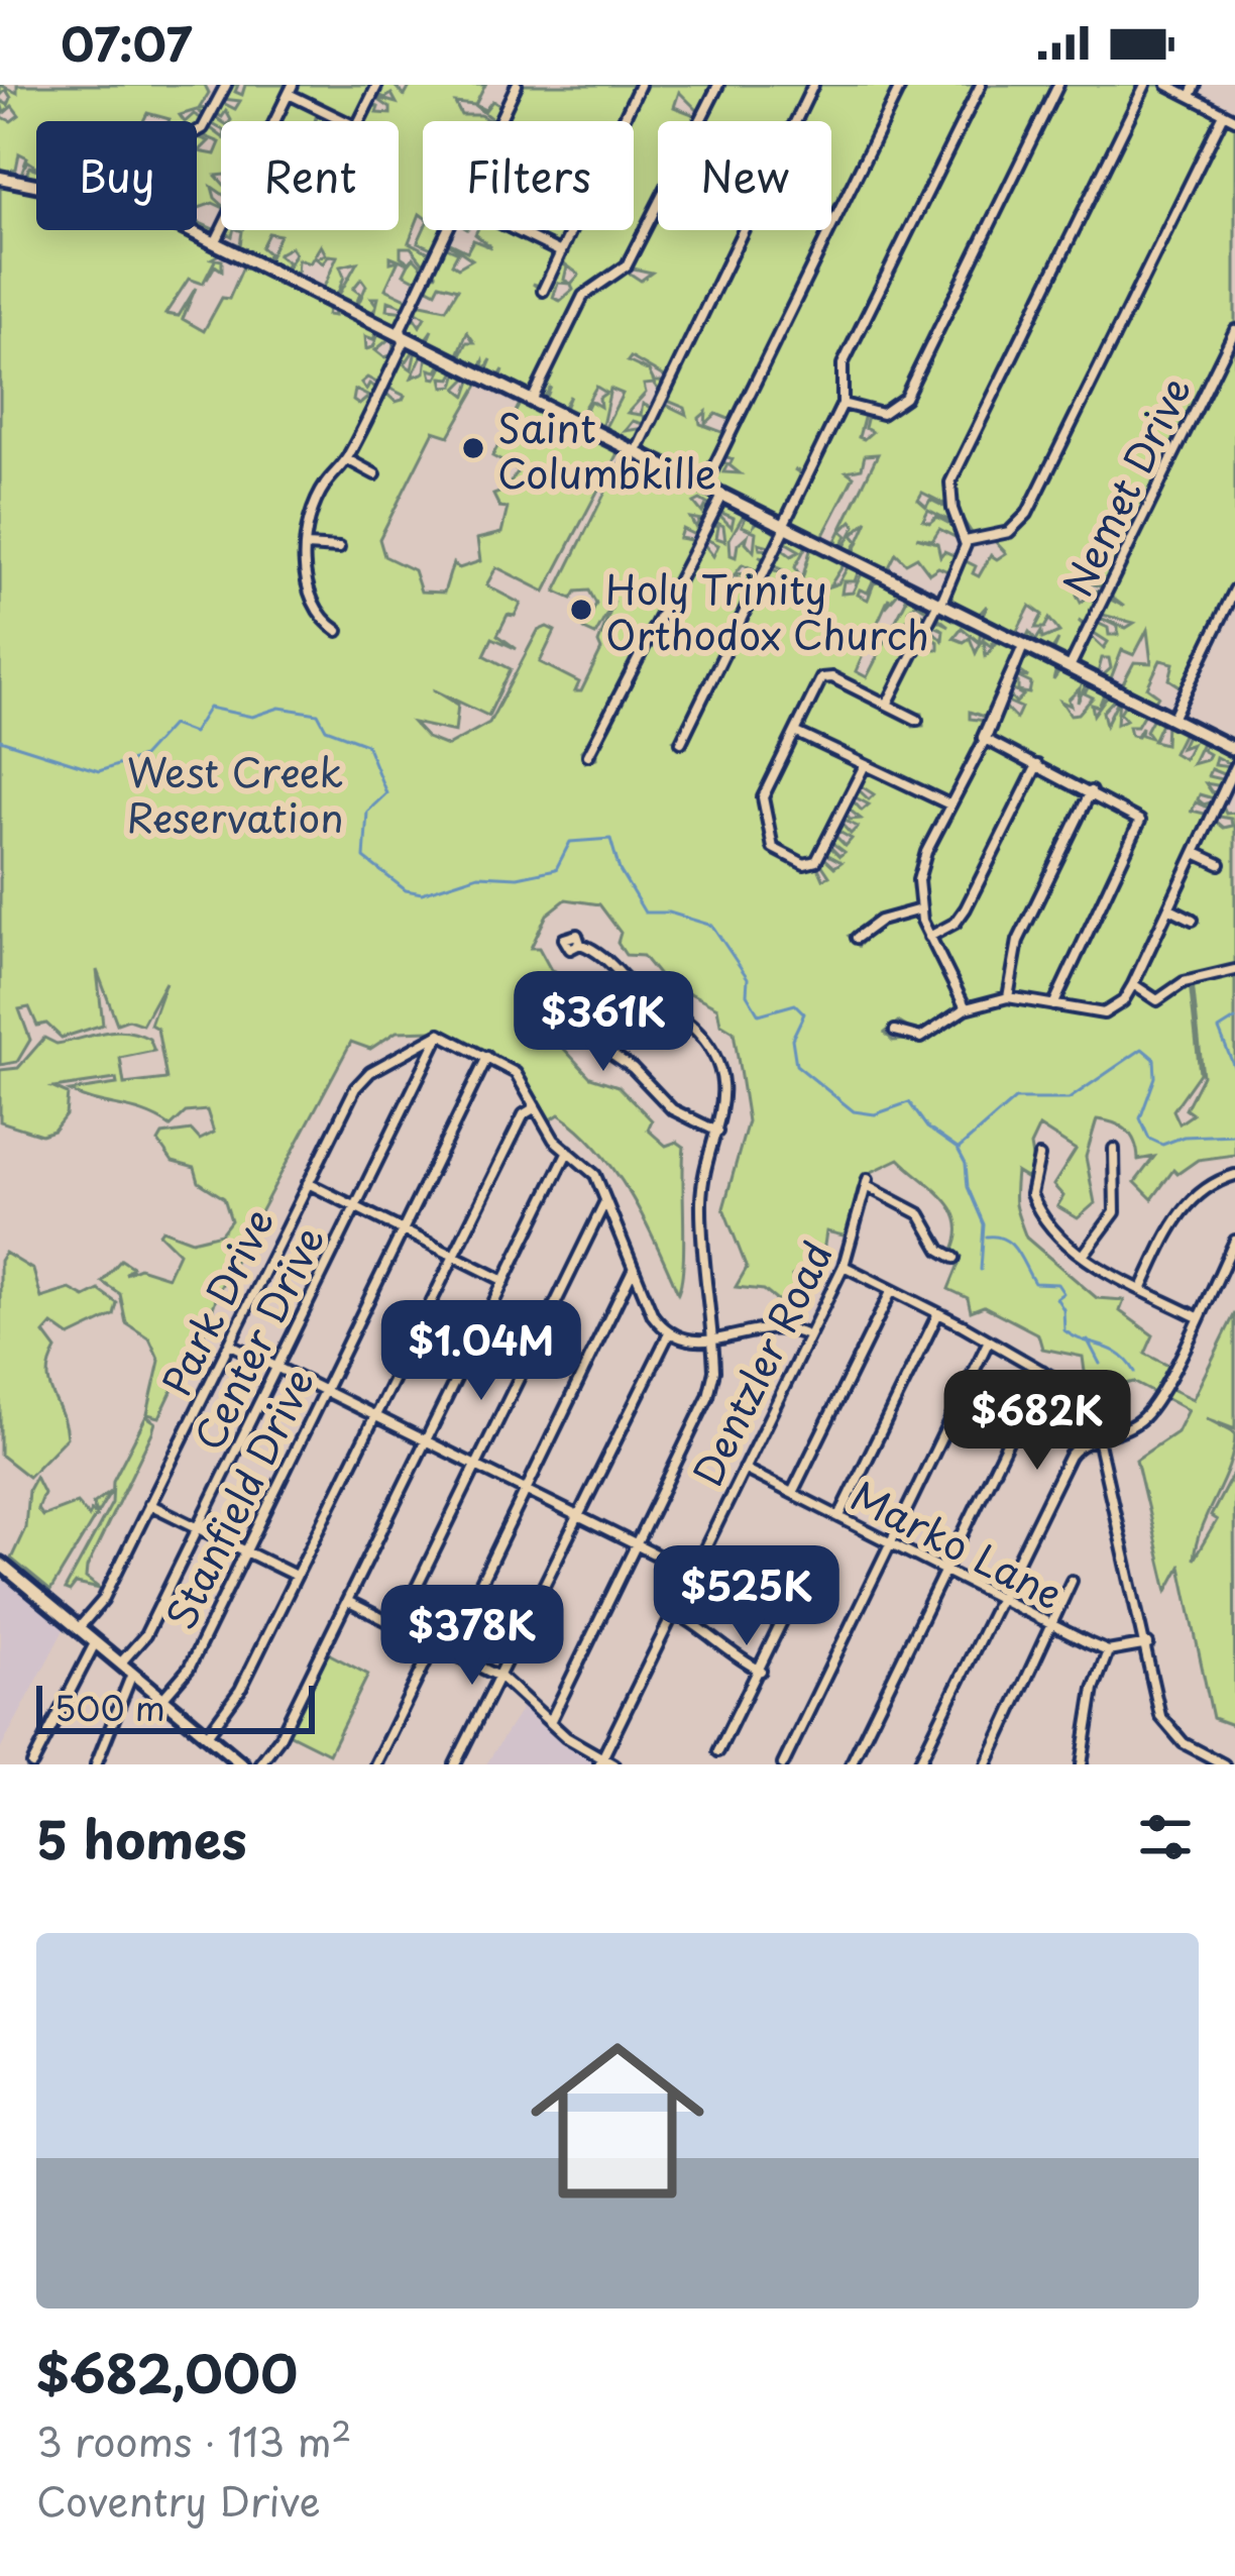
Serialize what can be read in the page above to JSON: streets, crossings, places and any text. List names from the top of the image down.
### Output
{
  "streets": {
    "street": [
      "Nemet Drive",
      "Park Drive",
      "Center Drive",
      "Dentzler Road",
      "Stanfield Drive",
      "Marko Lane"
    ]
  },
  "crossings": [
    ["Park Drive", "Center Drive"],
    ["Dentzler Road", "Marko Lane"]
  ],
  "parks": ["West Creek Reservation"],
  "places": ["Saint Columbkille", "Holy Trinity Orthodox Church"],
  "scale_bar": "500 m",
  "page": {
    "status": "07:07",
    "chip": [
      "Buy",
      "Rent",
      "Filters",
      "New"
    ],
    "price": [
      "$361K",
      "$1.04M",
      "$682K",
      "$525K",
      "$378K"
    ],
    "scale": "500 m",
    "heading": "5 homes",
    "list": [
      {
        "name": "$682,000",
        "note": "3 rooms · 113 m² · Coventry Drive"
      }
    ]
  }
}
